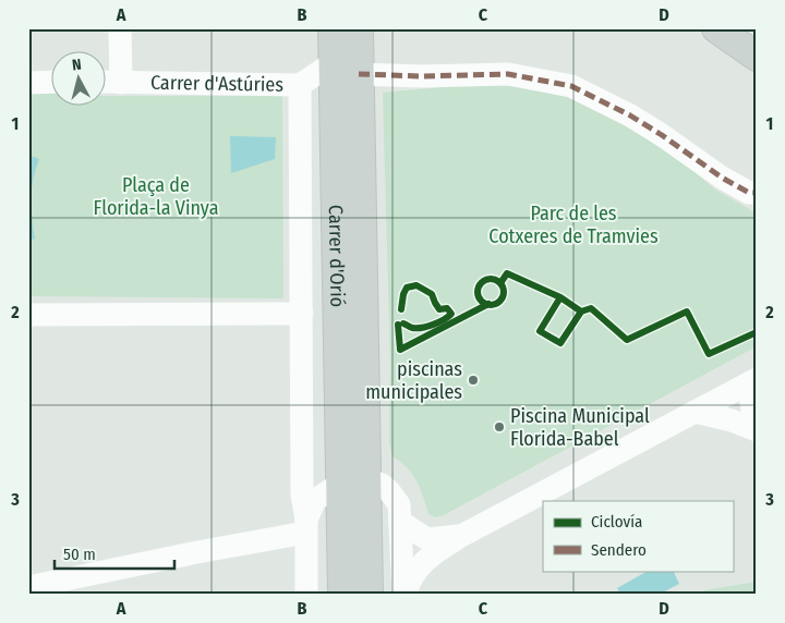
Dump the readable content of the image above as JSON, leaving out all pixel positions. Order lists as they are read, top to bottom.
{
  "streets": {
    "main road": ["Carrer d'Orió"],
    "street": ["Carrer d'Astúries"]
  },
  "crossings": [
    ["Carrer d'Astúries", "Carrer d'Orió"]
  ],
  "parks": ["Plaça de Florida-la Vinya", "Parc de les Cotxeres de Tramvies"],
  "places": ["piscinas municipales", "Piscina Municipal Florida-Babel"],
  "legend": ["Ciclovía", "Sendero"],
  "scale_bar": "50 m",
  "north": "top",
  "grid": {
    "columns": [
      "A",
      "B",
      "C",
      "D"
    ],
    "rows": ["1", "2", "3"]
  }
}
